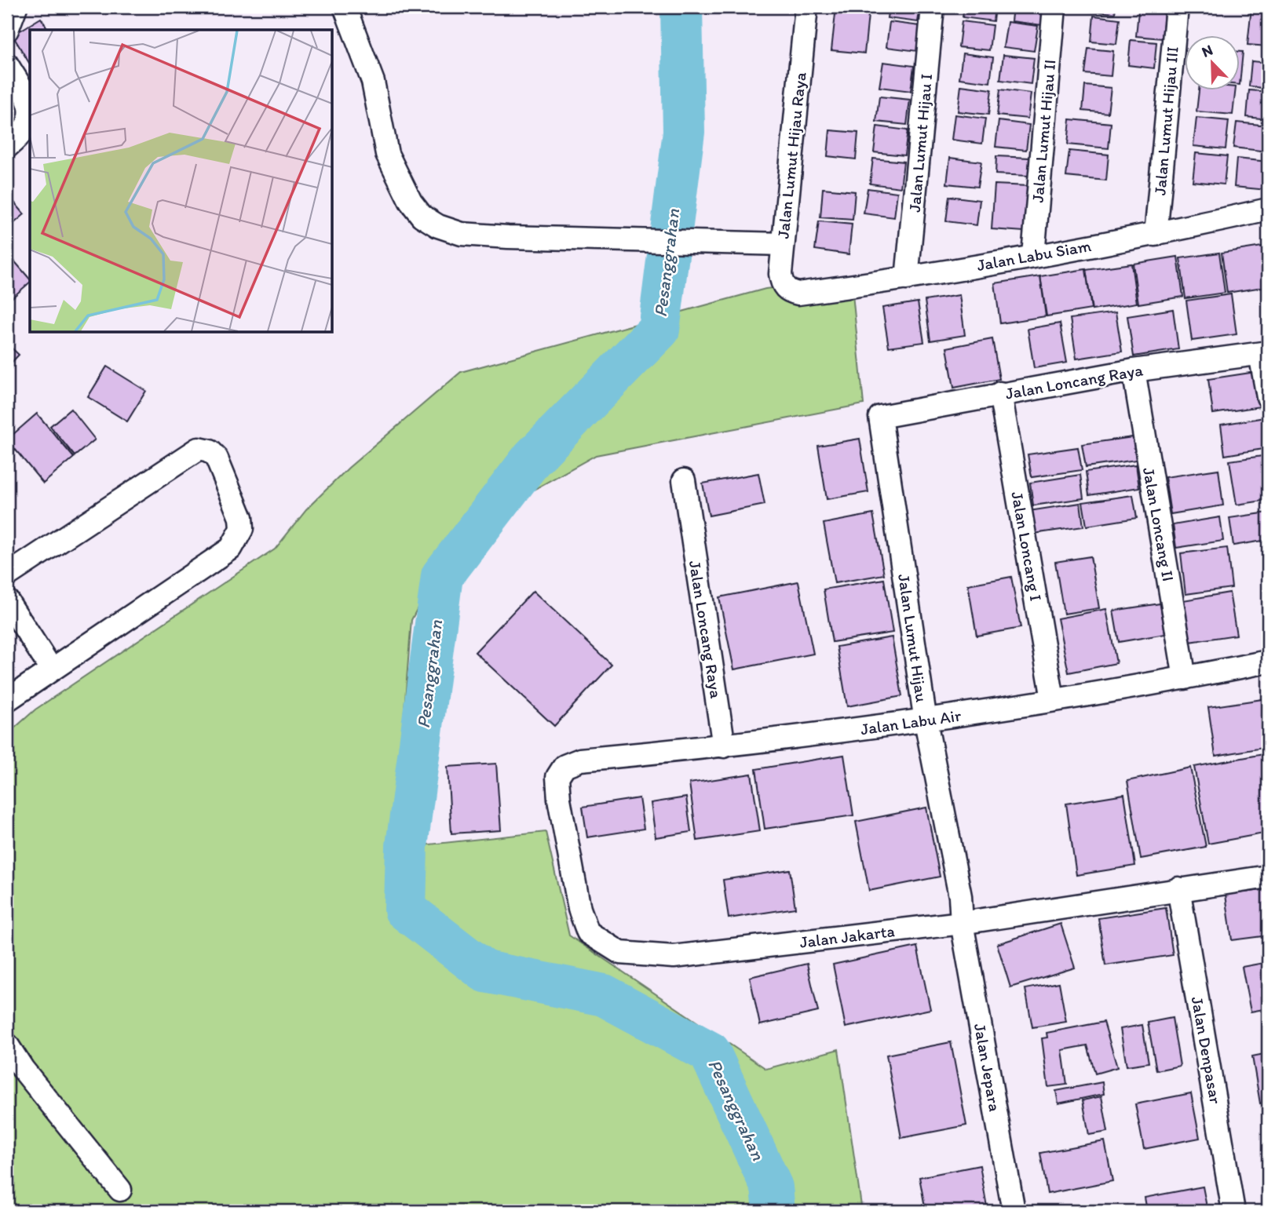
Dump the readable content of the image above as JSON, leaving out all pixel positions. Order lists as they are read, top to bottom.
{
  "streets": {
    "street": [
      "Jalan Lumut Hijau III",
      "Jalan Lumut Hijau II",
      "Jalan Lumut Hijau I",
      "Jalan Lumut Hijau Raya",
      "Jalan Labu Siam",
      "Jalan Loncang Raya",
      "Jalan Loncang II",
      "Jalan Loncang I",
      "Jalan Lumut Hijau",
      "Jalan Labu Air",
      "Jalan Jakarta",
      "Jalan Denpasar",
      "Jalan Jepara"
    ]
  },
  "crossings": [
    ["Jalan Lumut Hijau III", "Jalan Labu Siam"],
    ["Jalan Lumut Hijau II", "Jalan Labu Siam"],
    ["Jalan Lumut Hijau I", "Jalan Labu Siam"],
    ["Jalan Lumut Hijau Raya", "Jalan Labu Siam"],
    ["Jalan Loncang Raya", "Jalan Loncang II"],
    ["Jalan Loncang Raya", "Jalan Loncang I"],
    ["Jalan Loncang Raya", "Jalan Lumut Hijau"],
    ["Jalan Loncang Raya", "Jalan Labu Air"],
    ["Jalan Loncang II", "Jalan Labu Air"],
    ["Jalan Loncang I", "Jalan Labu Air"],
    ["Jalan Lumut Hijau", "Jalan Labu Air"],
    ["Jalan Lumut Hijau", "Jalan Jakarta"],
    ["Jalan Lumut Hijau", "Jalan Jepara"],
    ["Jalan Labu Air", "Jalan Jakarta"],
    ["Jalan Jakarta", "Jalan Denpasar"],
    ["Jalan Jakarta", "Jalan Jepara"]
  ],
  "water": ["Pesanggrahan"],
  "north": "top left"
}
